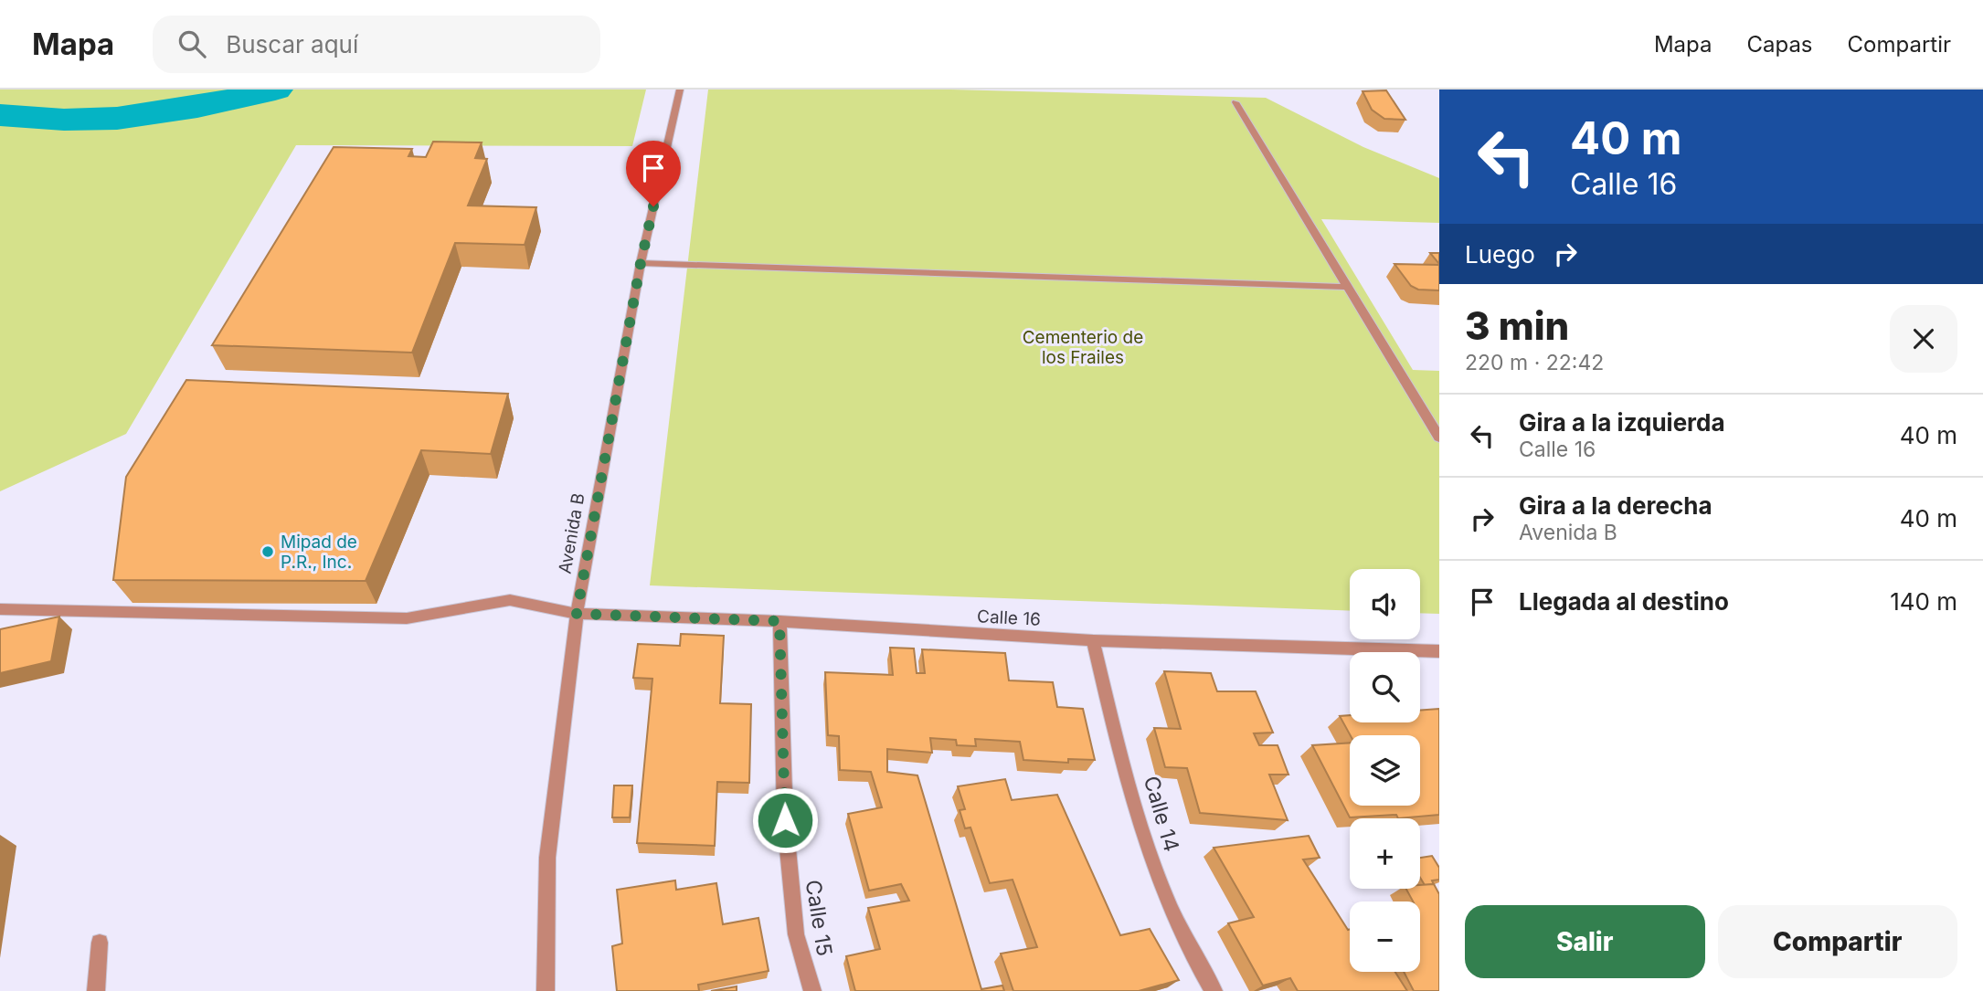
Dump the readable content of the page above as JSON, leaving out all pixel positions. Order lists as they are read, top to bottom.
{
  "streets": {
    "street": [
      "Avenida B",
      "Calle 16",
      "Calle 14",
      "Calle 15"
    ]
  },
  "crossings": [
    ["Avenida B", "Calle 16"],
    ["Calle 16", "Calle 14"],
    ["Calle 16", "Calle 15"]
  ],
  "parks": ["Cementerio de los Frailes"],
  "places": ["Mipad de P.R., Inc."],
  "page": {
    "header": "Mapa",
    "search": "Buscar aquí",
    "nav": ["Mapa", "Capas", "Compartir"],
    "turn": ["40 m", "Calle 16"],
    "then": "Luego",
    "heading": ["3 min", "220 m · 22:42"],
    "list": [
      {
        "name": "Gira a la izquierda",
        "note": "Calle 16",
        "value": "40 m"
      },
      {
        "name": "Gira a la derecha",
        "note": "Avenida B",
        "value": "40 m"
      },
      {
        "name": "Llegada al destino",
        "value": "140 m"
      }
    ],
    "map_buttons": ["+", "−"],
    "buttons": ["Salir", "Compartir"]
  }
}
